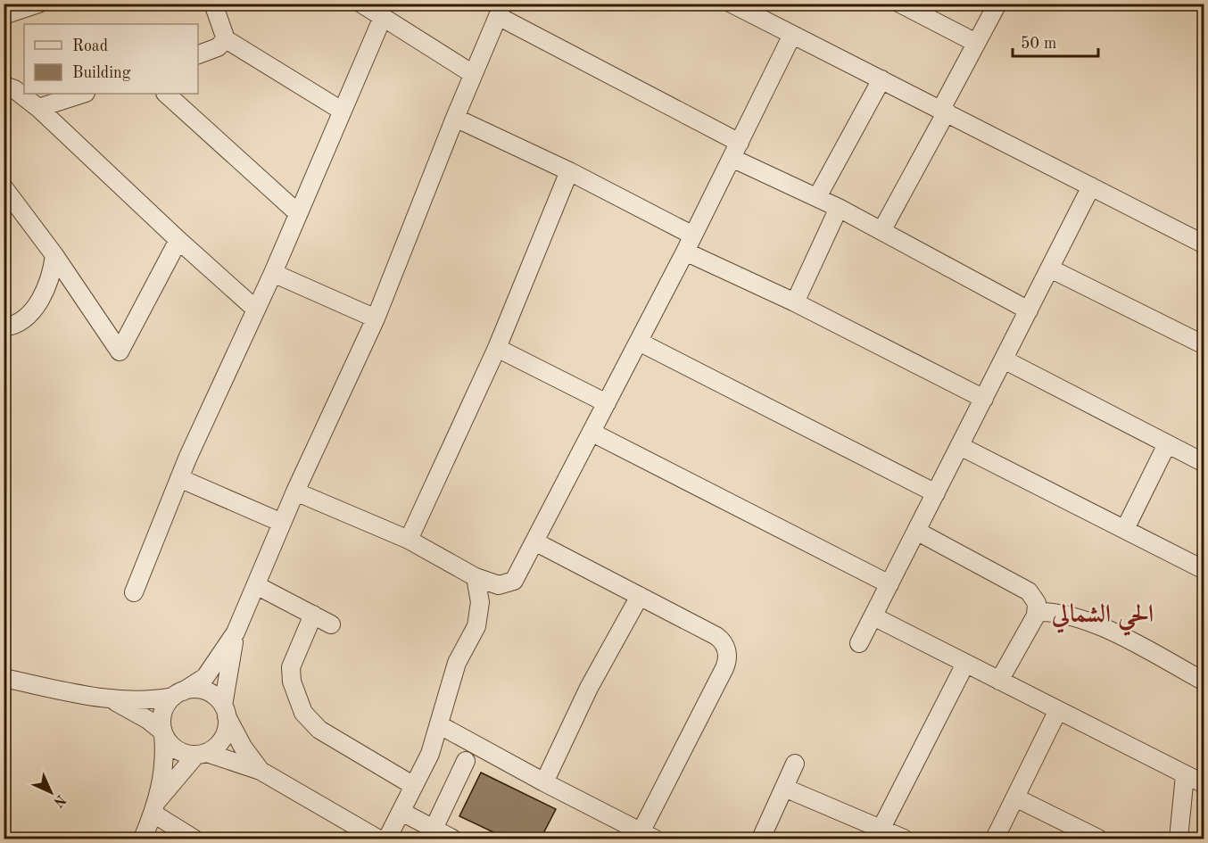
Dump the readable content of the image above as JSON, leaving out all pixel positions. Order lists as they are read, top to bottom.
{
  "districts": ["الحي الشمالي"],
  "legend": ["Road", "Building"],
  "scale_bar": "50 m",
  "north": "bottom right"
}
